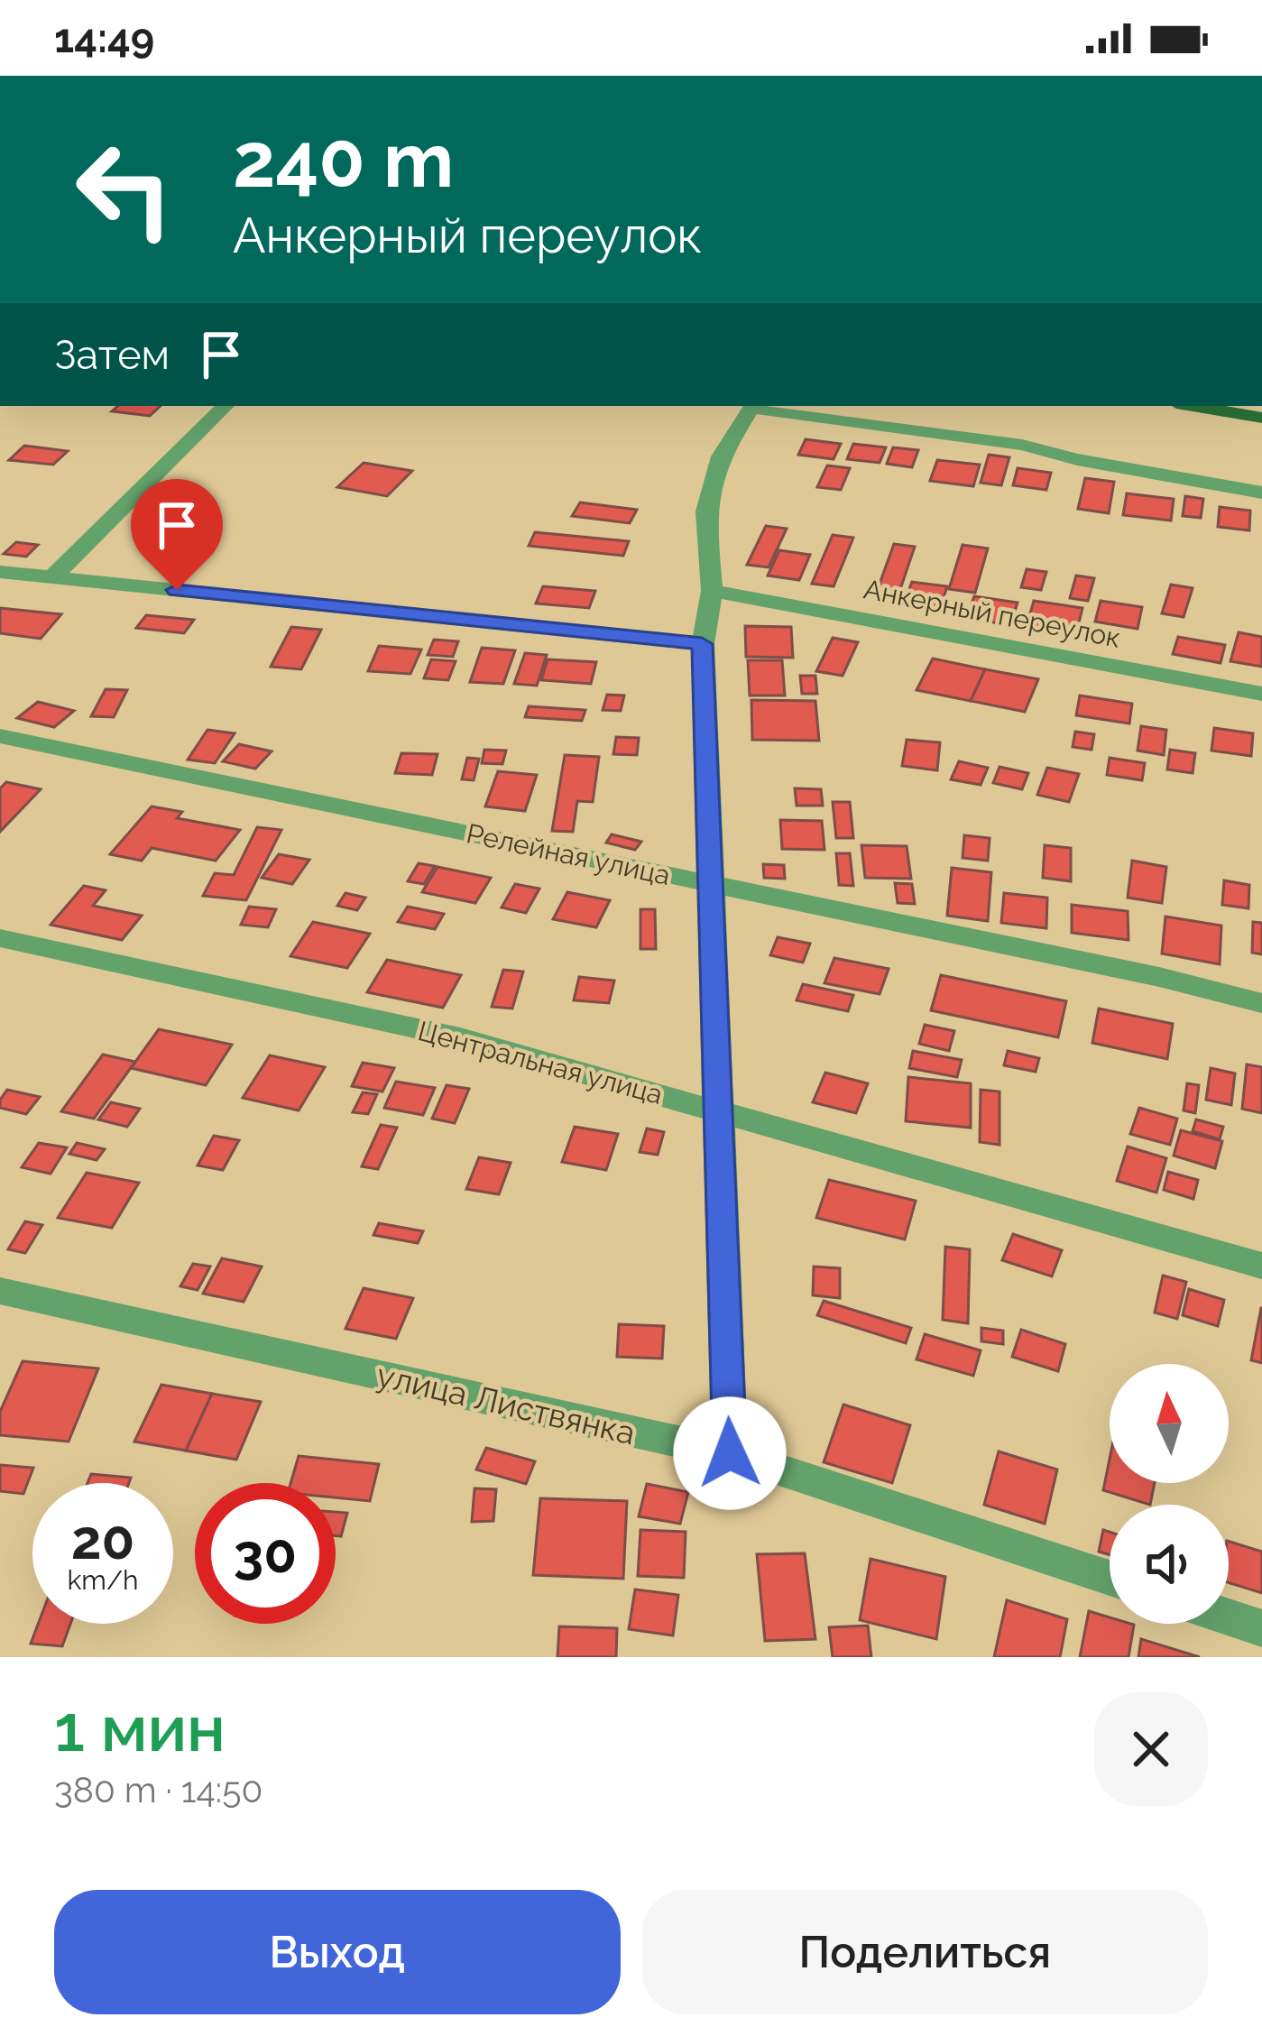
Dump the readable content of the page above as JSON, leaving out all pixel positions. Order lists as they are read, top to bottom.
{
  "streets": {
    "street": [
      "Анкерный переулок",
      "Релейная улица",
      "Центральная улица",
      "улица Листвянка"
    ]
  },
  "north": "top",
  "page": {
    "status": "14:49",
    "turn": ["240 m", "Анкерный переулок"],
    "then": "Затем",
    "speed": "20 km/h",
    "limit": "30",
    "heading": ["1 мин", "380 m · 14:50"],
    "buttons": ["Выход", "Поделиться"]
  }
}
